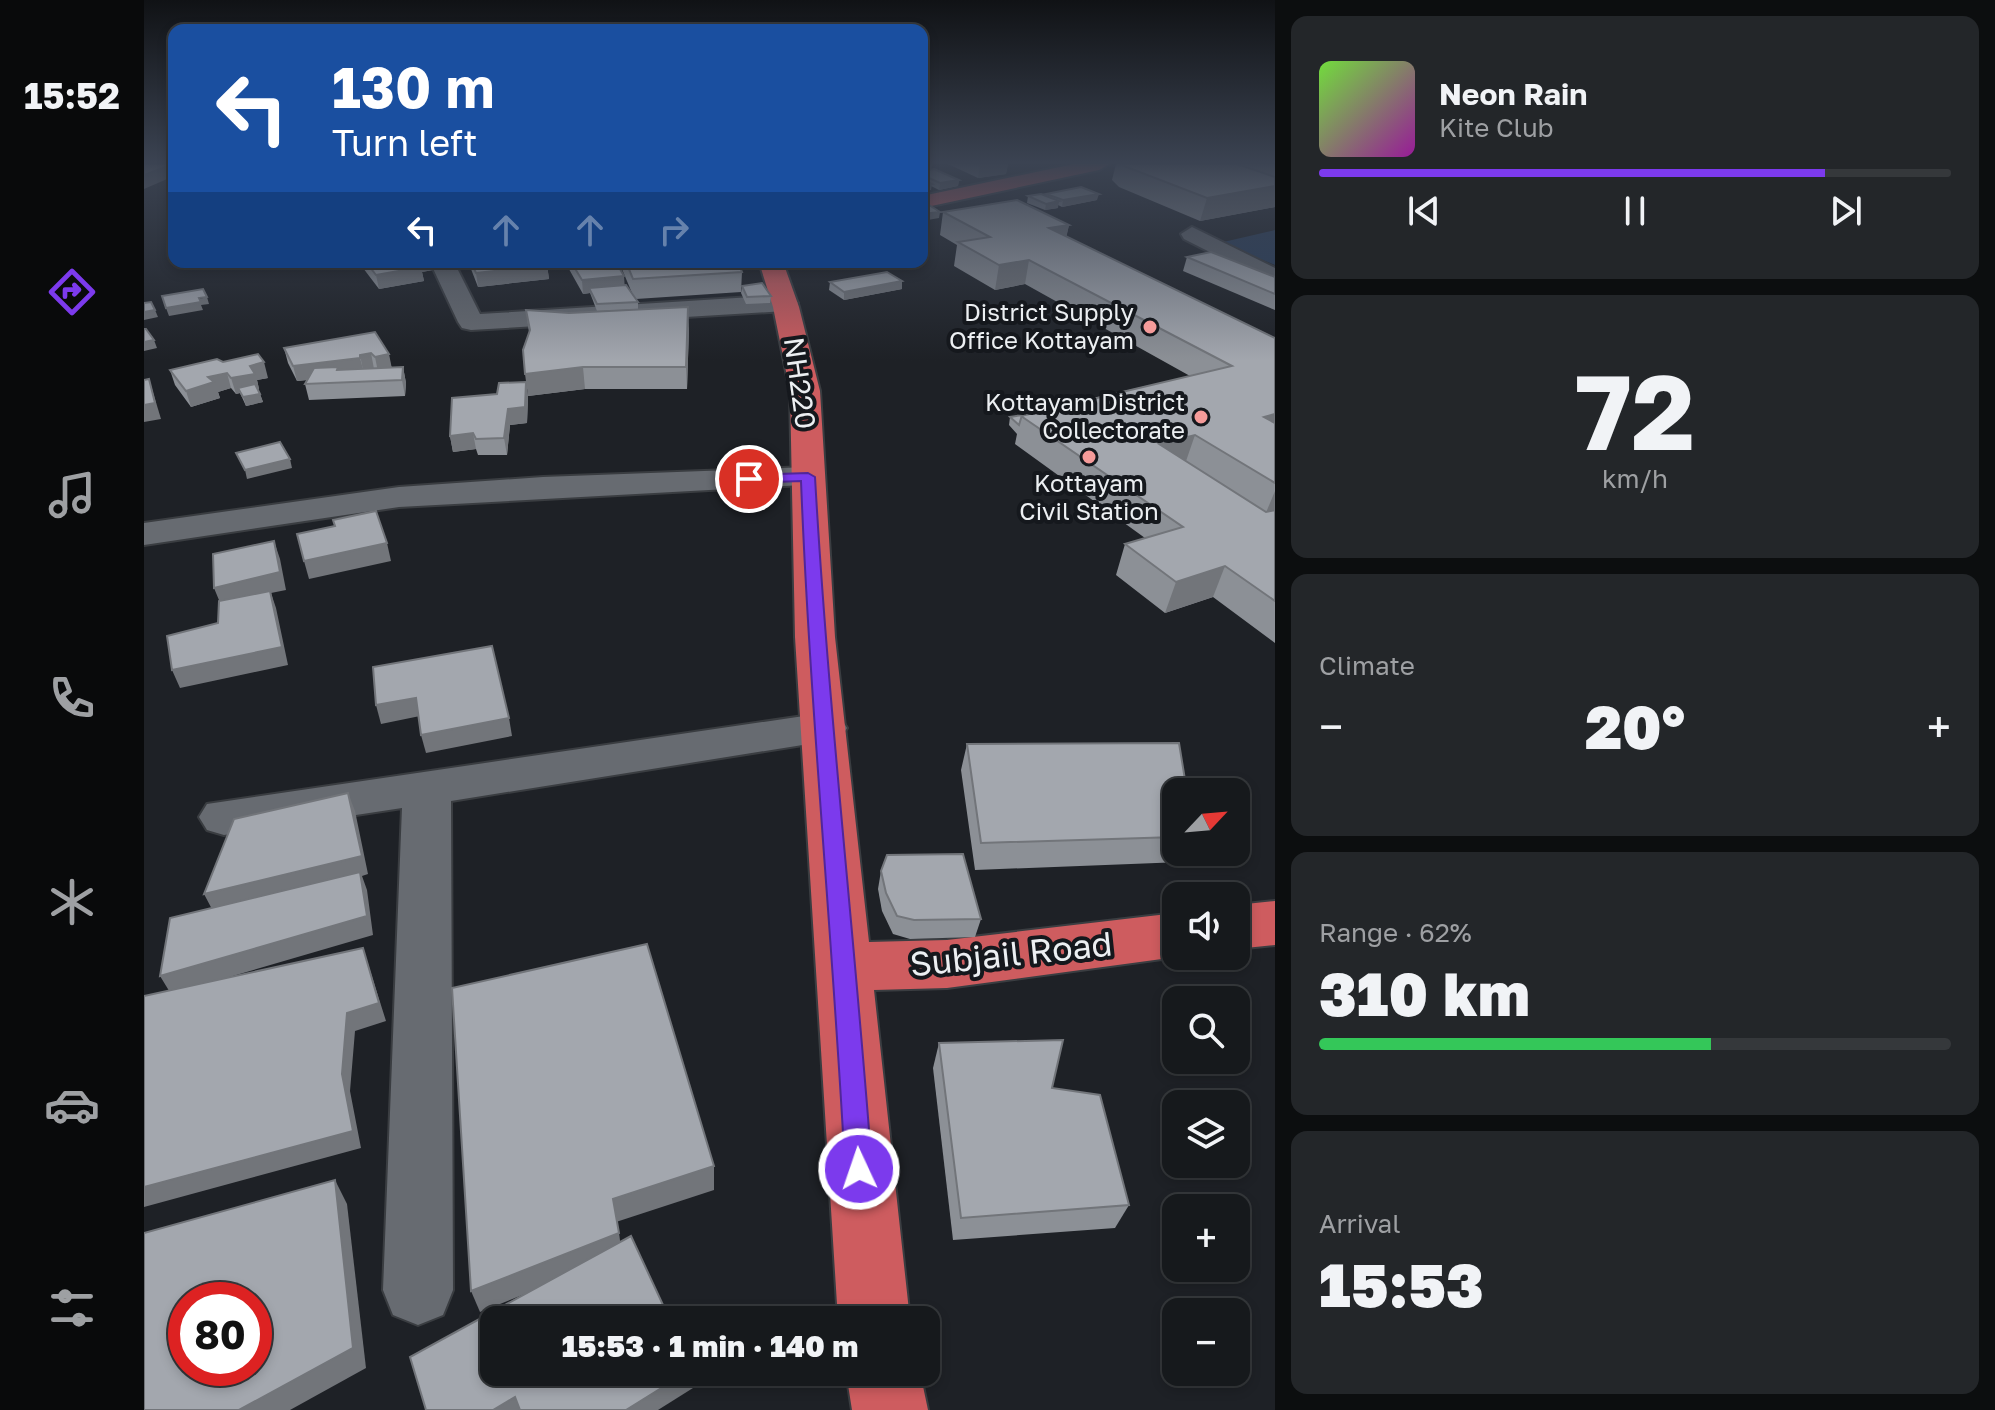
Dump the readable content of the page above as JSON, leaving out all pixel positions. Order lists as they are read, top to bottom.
{
  "streets": {
    "highway": ["NH220", "Subjail Road"]
  },
  "crossings": [
    ["NH220", "Subjail Road"]
  ],
  "places": ["District Supply Office Kottayam", "Kottayam District Collectorate", "Kottayam Civil Station"],
  "north": "top right",
  "page": {
    "tabs": "15:52",
    "turn": ["130 m", "Turn left"],
    "song": ["Neon Rain", "Kite Club"],
    "tile": [
      ["72", "km/h"],
      "Climate",
      ["Range · 62%", "310 km"],
      ["Arrival", "15:53"]
    ],
    "heat": ["−", "20°", "+"],
    "map_buttons": ["+", "−"],
    "limit": "80",
    "trip": "15:53 · 1 min · 140 m"
  }
}
